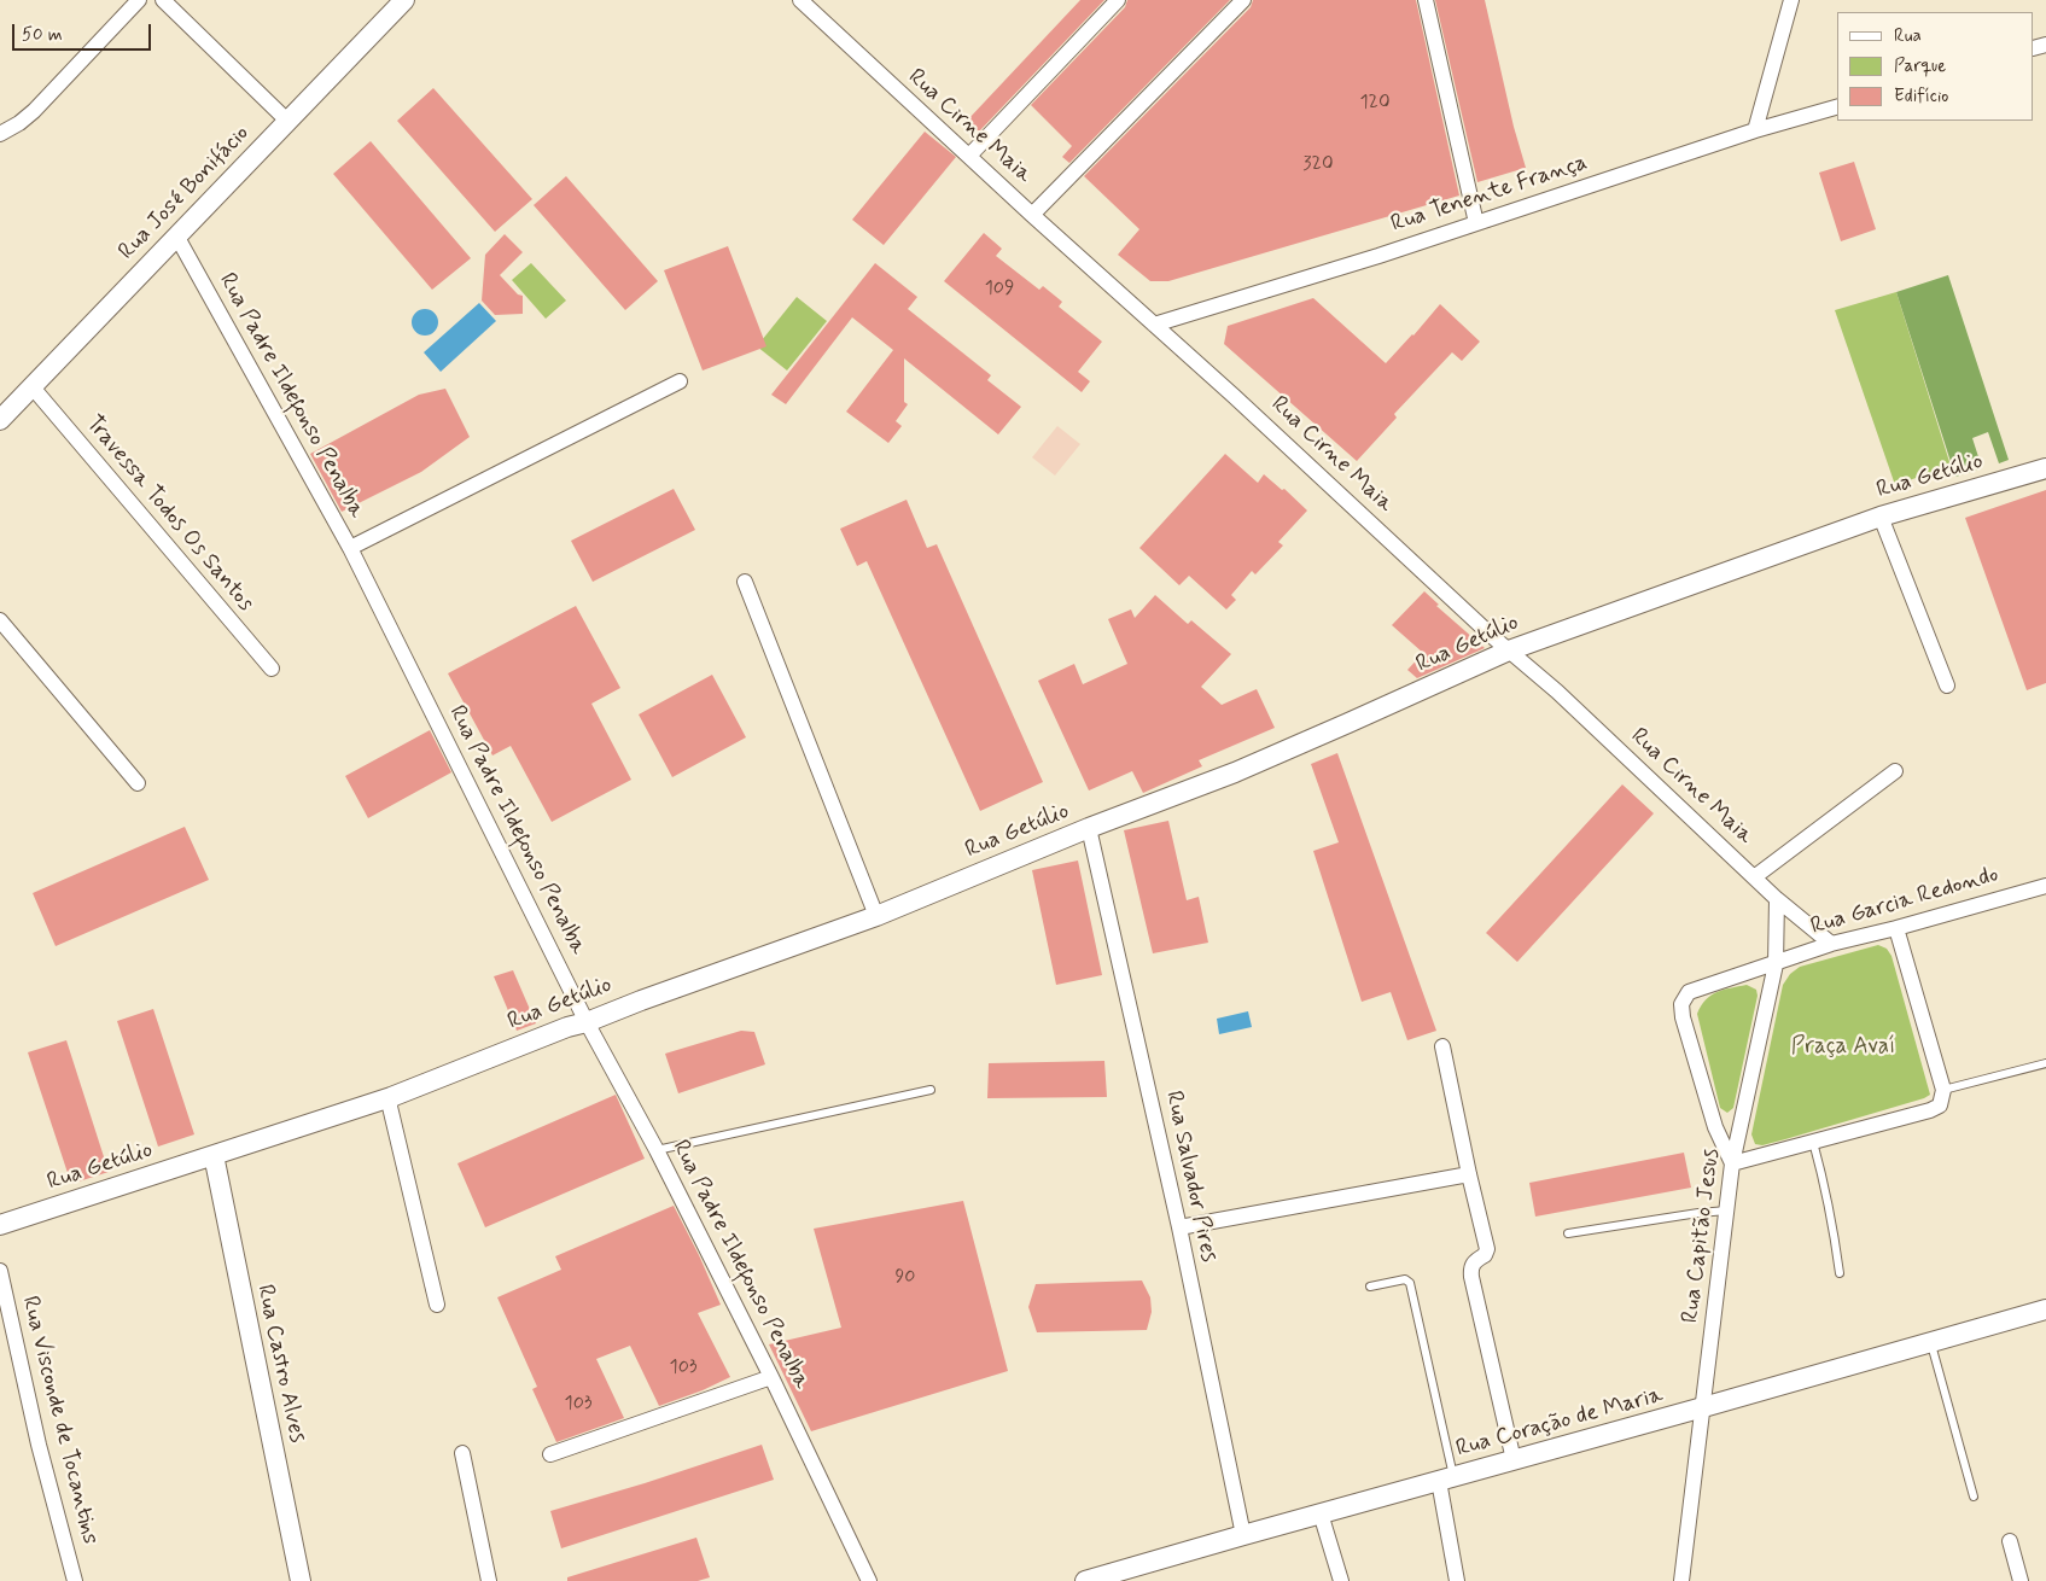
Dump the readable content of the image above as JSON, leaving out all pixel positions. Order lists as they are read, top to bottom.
{
  "streets": {
    "street": [
      "Rua Cirne Maia",
      "Rua José Bonifácio",
      "Rua Tenente França",
      "Rua Padre Ildefonso Penalba",
      "Rua Getúlio",
      "Travessa Todos Os Santos",
      "Rua Garcia Redondo",
      "Rua Salvador Pires",
      "Rua Capitão Jesus",
      "Rua Castro Alves",
      "Rua Visconde de Tocantins",
      "Rua Coração de Maria"
    ]
  },
  "crossings": [
    ["Rua Cirne Maia", "Rua Tenente França"],
    ["Rua Cirne Maia", "Rua Getúlio"],
    ["Rua Cirne Maia", "Rua Garcia Redondo"],
    ["Rua Cirne Maia", "Rua Capitão Jesus"],
    ["Rua José Bonifácio", "Rua Padre Ildefonso Penalba"],
    ["Rua José Bonifácio", "Travessa Todos Os Santos"],
    ["Rua Padre Ildefonso Penalba", "Rua Getúlio"],
    ["Rua Getúlio", "Rua Salvador Pires"],
    ["Rua Getúlio", "Rua Castro Alves"],
    ["Rua Garcia Redondo", "Rua Capitão Jesus"],
    ["Rua Salvador Pires", "Rua Coração de Maria"],
    ["Rua Capitão Jesus", "Rua Coração de Maria"]
  ],
  "parks": ["Praça Avaí"],
  "house_numbers": [
    "120",
    "320",
    "109",
    "90",
    "103",
    "103"
  ],
  "legend": ["Rua", "Parque", "Edifício"],
  "scale_bar": "50 m"
}
